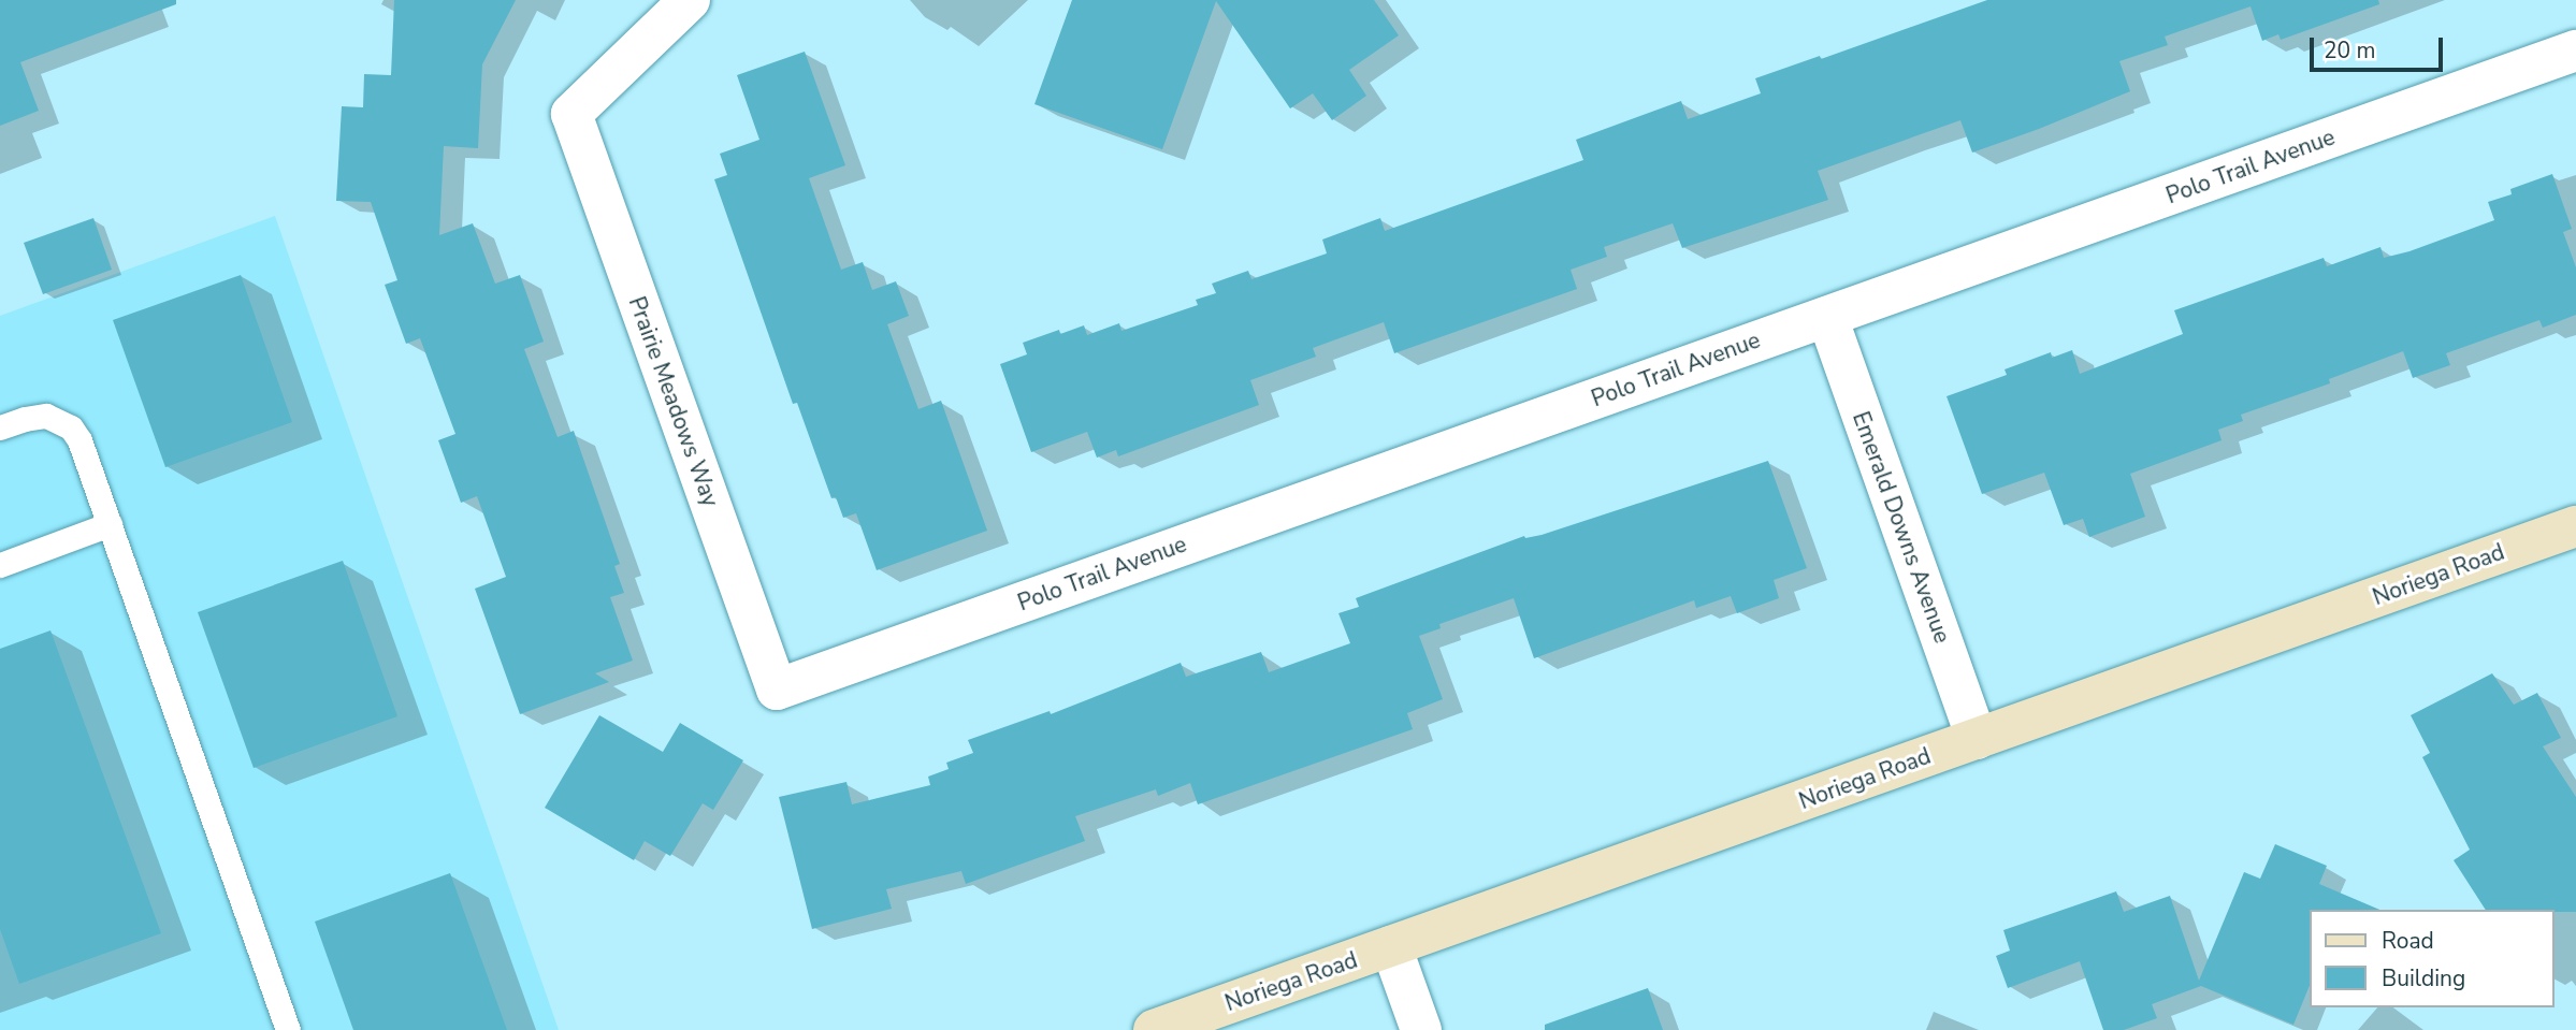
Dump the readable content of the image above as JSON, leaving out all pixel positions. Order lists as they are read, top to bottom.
{
  "streets": {
    "street": [
      "Polo Trail Avenue",
      "Prairie Meadows Way",
      "Emerald Downs Avenue",
      "Noriega Road"
    ]
  },
  "crossings": [
    ["Polo Trail Avenue", "Prairie Meadows Way"],
    ["Polo Trail Avenue", "Emerald Downs Avenue"],
    ["Emerald Downs Avenue", "Noriega Road"]
  ],
  "legend": ["Road", "Building"],
  "scale_bar": "20 m"
}
